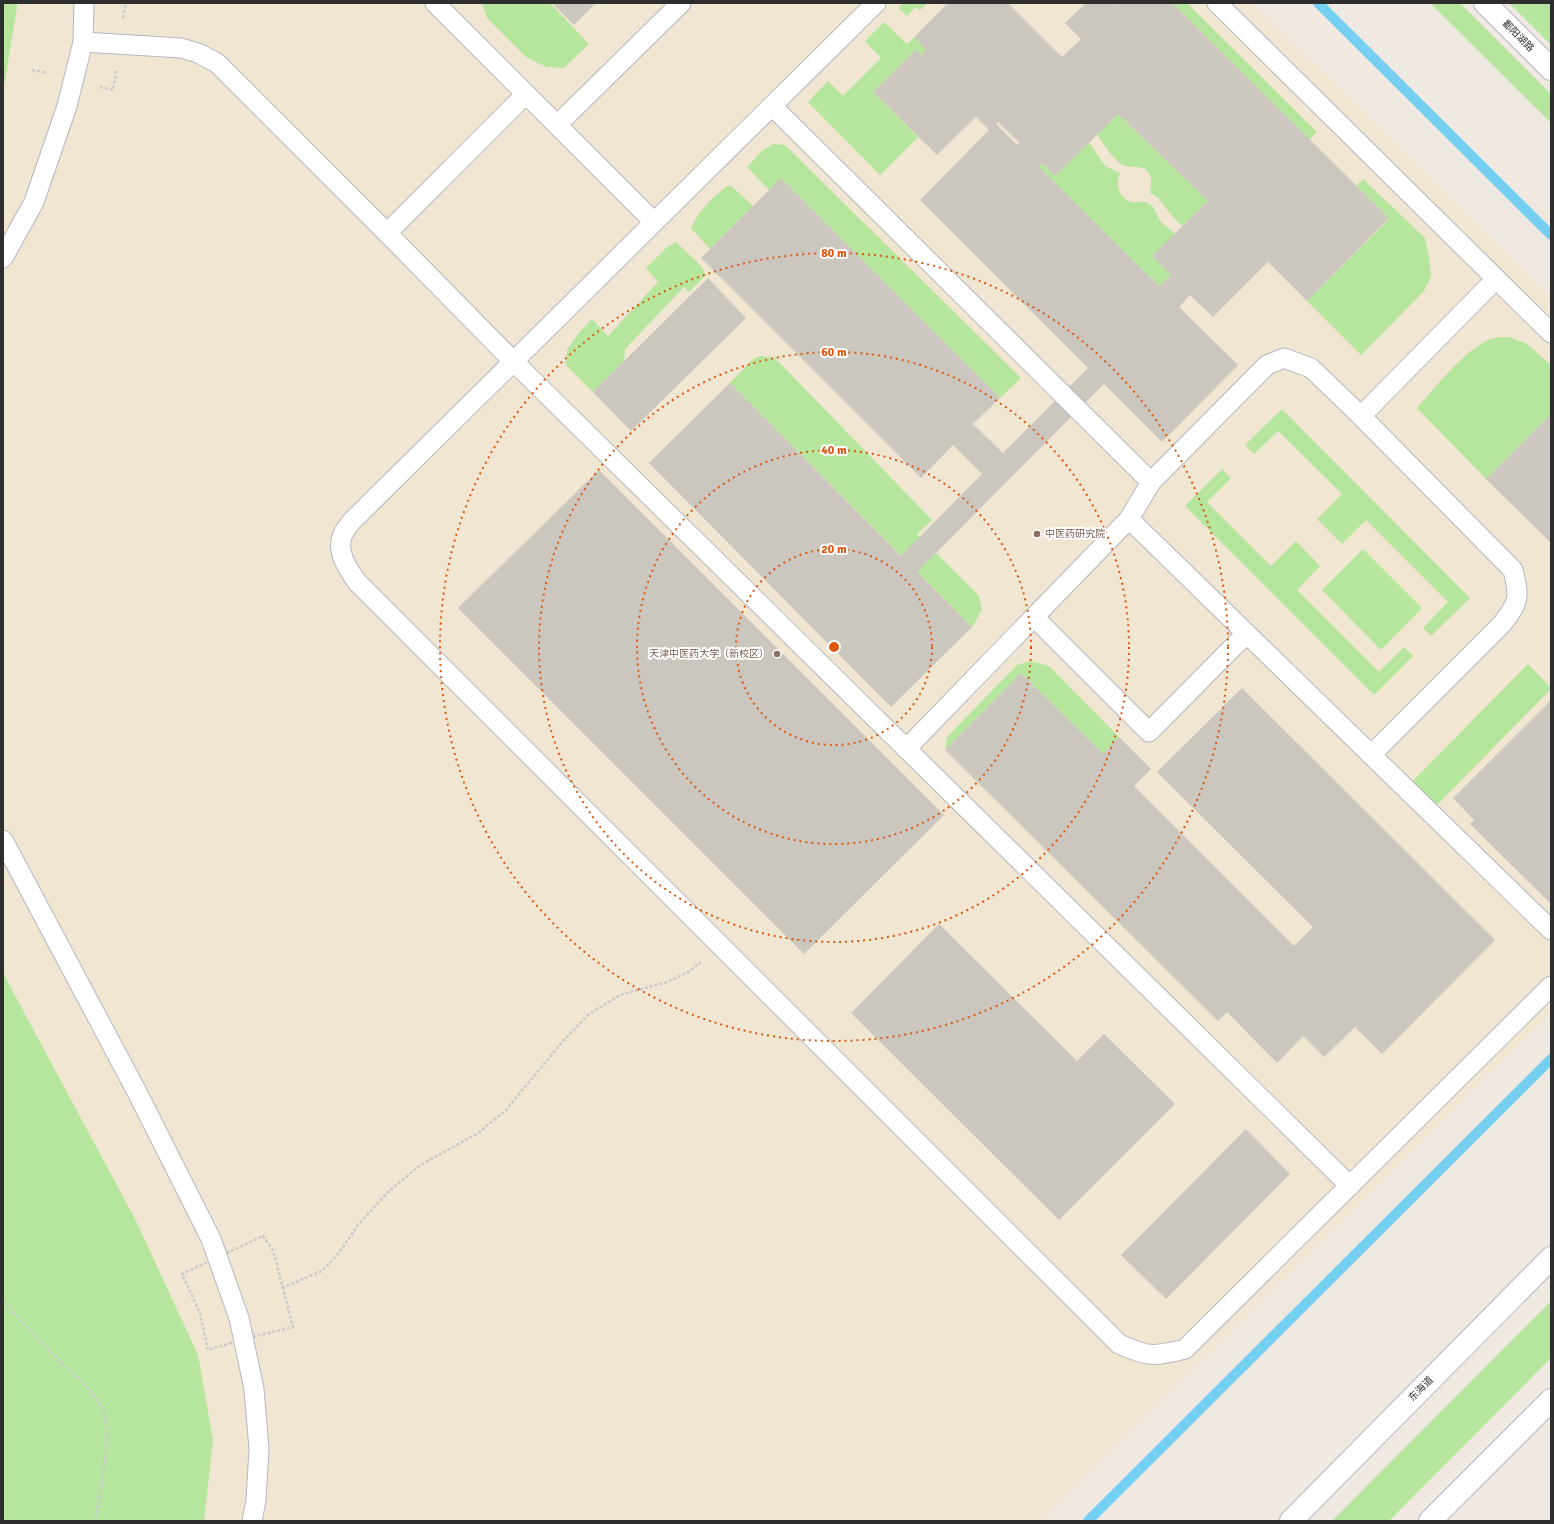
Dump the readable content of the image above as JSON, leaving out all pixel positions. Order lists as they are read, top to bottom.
{
  "streets": {
    "main road": ["鄱阳湖路", "东海道"]
  },
  "places": ["中医药研究院", "天津中医药大学（新校区）"],
  "rings": [
    "80 m",
    "60 m",
    "40 m",
    "20 m"
  ]
}
